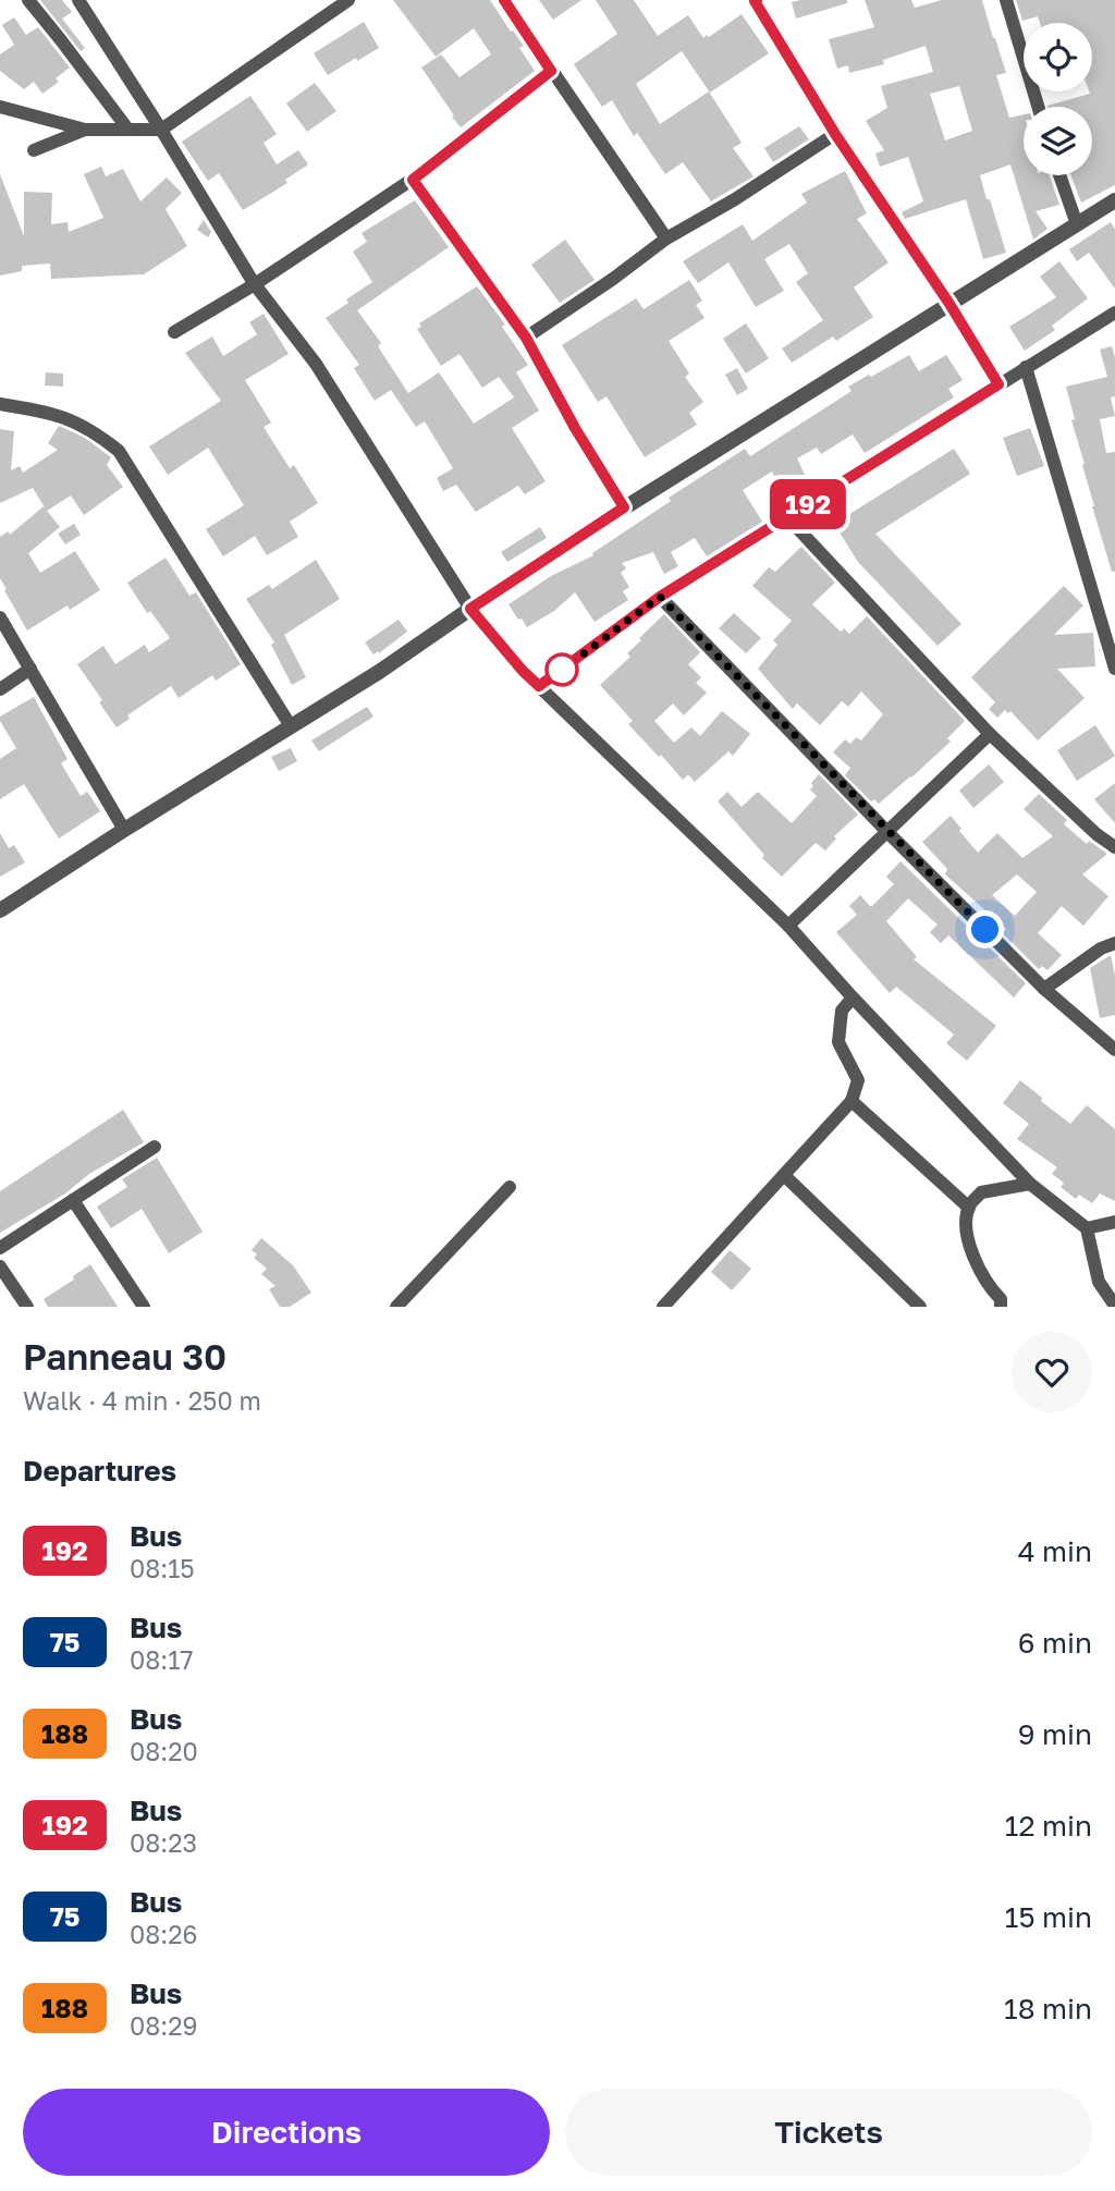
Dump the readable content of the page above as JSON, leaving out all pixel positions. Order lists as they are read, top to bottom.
{
  "lines": ["bus line 192"],
  "page": {
    "on_map": "192",
    "heading": [
      ["Panneau 30", "Walk · 4 min · 250 m"],
      "Departures"
    ],
    "list": [
      {
        "mark": "192",
        "name": "Bus",
        "note": "08:15",
        "value": "4 min"
      },
      {
        "mark": "75",
        "name": "Bus",
        "note": "08:17",
        "value": "6 min"
      },
      {
        "mark": "188",
        "name": "Bus",
        "note": "08:20",
        "value": "9 min"
      },
      {
        "mark": "192",
        "name": "Bus",
        "note": "08:23",
        "value": "12 min"
      },
      {
        "mark": "75",
        "name": "Bus",
        "note": "08:26",
        "value": "15 min"
      },
      {
        "mark": "188",
        "name": "Bus",
        "note": "08:29",
        "value": "18 min"
      }
    ],
    "buttons": ["Directions", "Tickets"]
  }
}
